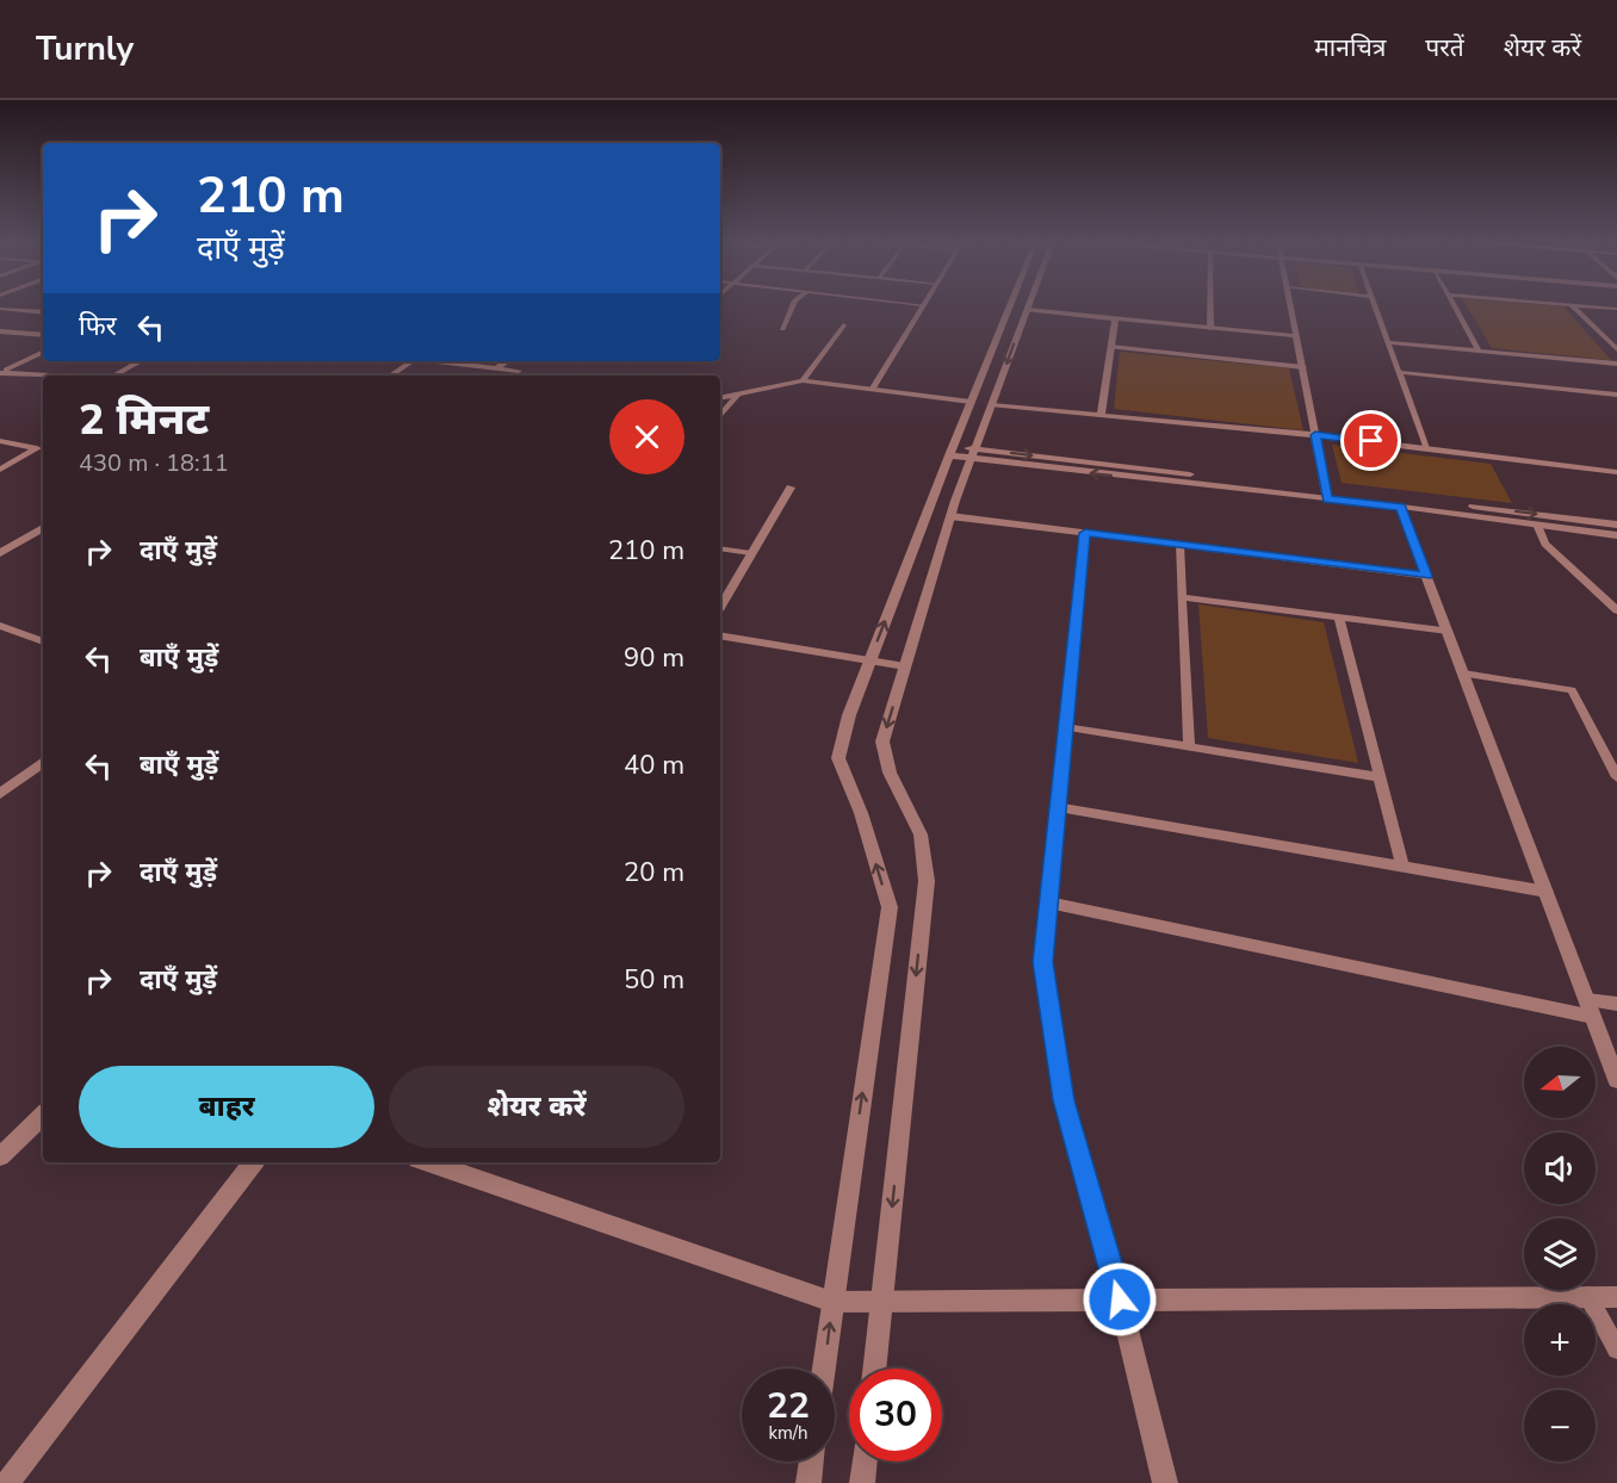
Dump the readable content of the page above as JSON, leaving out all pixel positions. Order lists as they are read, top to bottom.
{
  "north": "left",
  "page": {
    "header": "Turnly",
    "nav": ["मानचित्र", "परतें", "शेयर करें"],
    "turn": ["210 m", "दाएँ मुड़ें"],
    "then": "फिर",
    "heading": ["2 मिनट", "430 m · 18:11"],
    "list": [
      {
        "name": "दाएँ मुड़ें",
        "value": "210 m"
      },
      {
        "name": "बाएँ मुड़ें",
        "value": "90 m"
      },
      {
        "name": "बाएँ मुड़ें",
        "value": "40 m"
      },
      {
        "name": "दाएँ मुड़ें",
        "value": "20 m"
      },
      {
        "name": "दाएँ मुड़ें",
        "value": "50 m"
      }
    ],
    "map_buttons": ["+", "−"],
    "buttons": ["बाहर", "शेयर करें"],
    "speed": "22 km/h",
    "limit": "30"
  }
}
